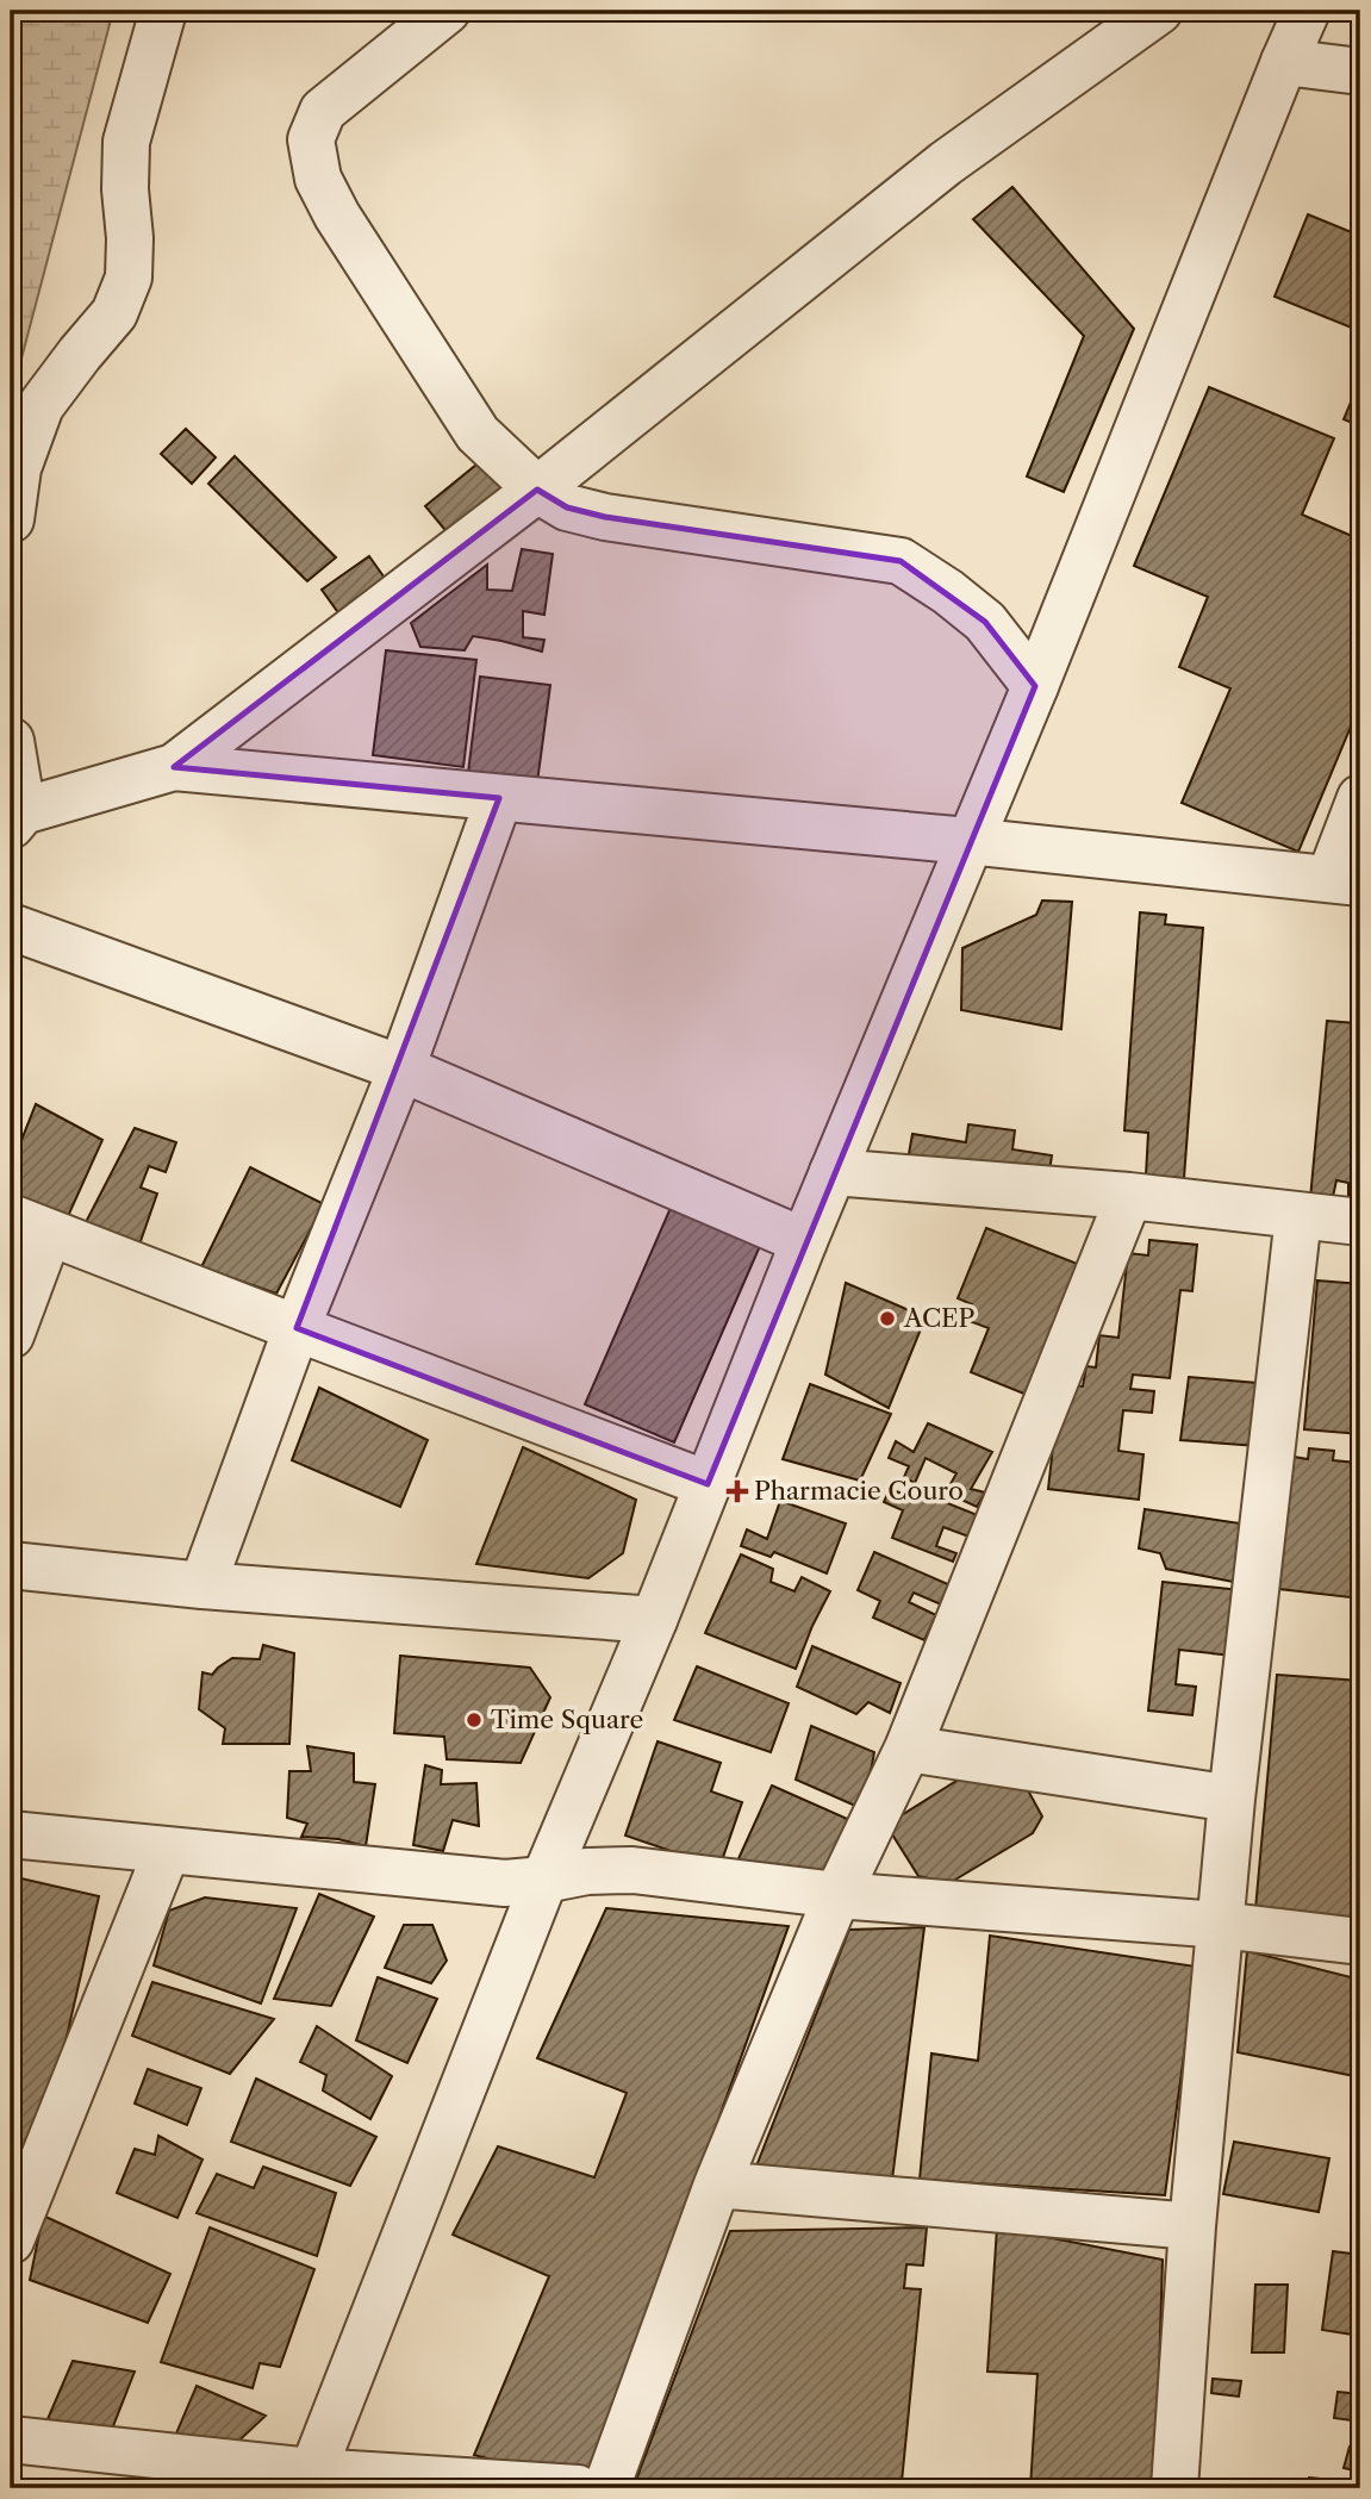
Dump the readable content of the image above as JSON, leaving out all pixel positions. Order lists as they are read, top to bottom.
{
  "places": {
    "other": ["ACEP", "Time Square"],
    "health": ["Pharmacie Couro"]
  }
}
